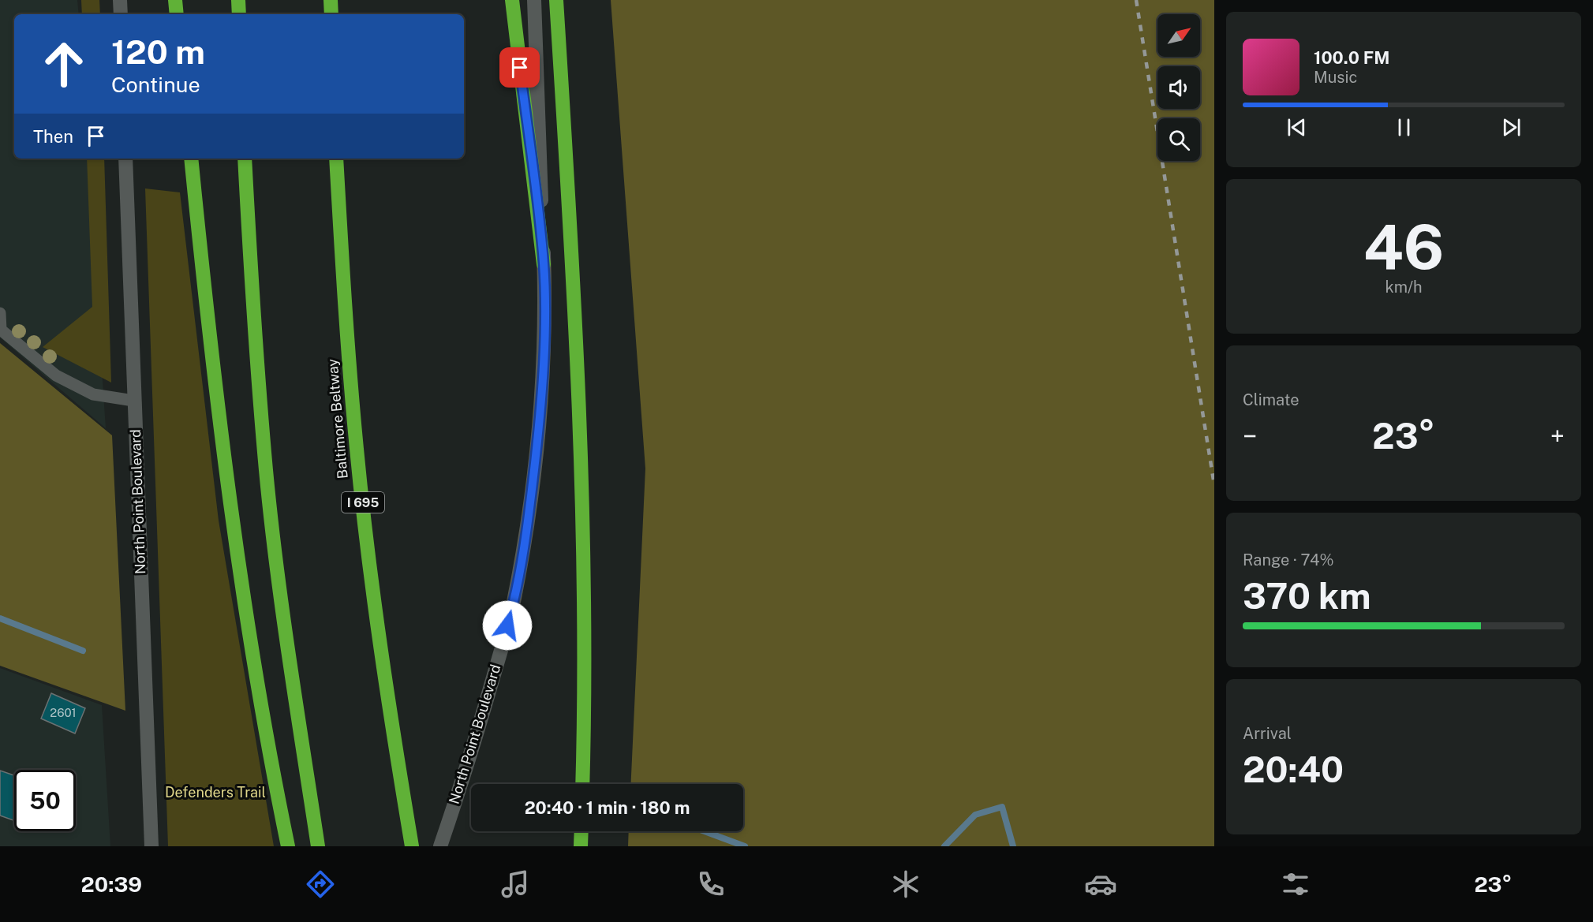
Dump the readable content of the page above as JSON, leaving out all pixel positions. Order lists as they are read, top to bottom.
{
  "streets": {
    "highway": ["Baltimore Beltway", "I 695"],
    "main road": ["North Point Boulevard"]
  },
  "parks": ["Defenders Trail"],
  "house_numbers": ["2601"],
  "north": "top right",
  "page": {
    "turn": ["120 m", "Continue"],
    "song": ["100.0 FM", "Music"],
    "then": "Then",
    "tile": [
      ["46", "km/h"],
      "Climate",
      ["Range · 74%", "370 km"],
      ["Arrival", "20:40"]
    ],
    "heat": ["−", "23°", "+"],
    "limit": "50",
    "trip": "20:40 · 1 min · 180 m",
    "tabs": ["20:39", "23°"]
  }
}
